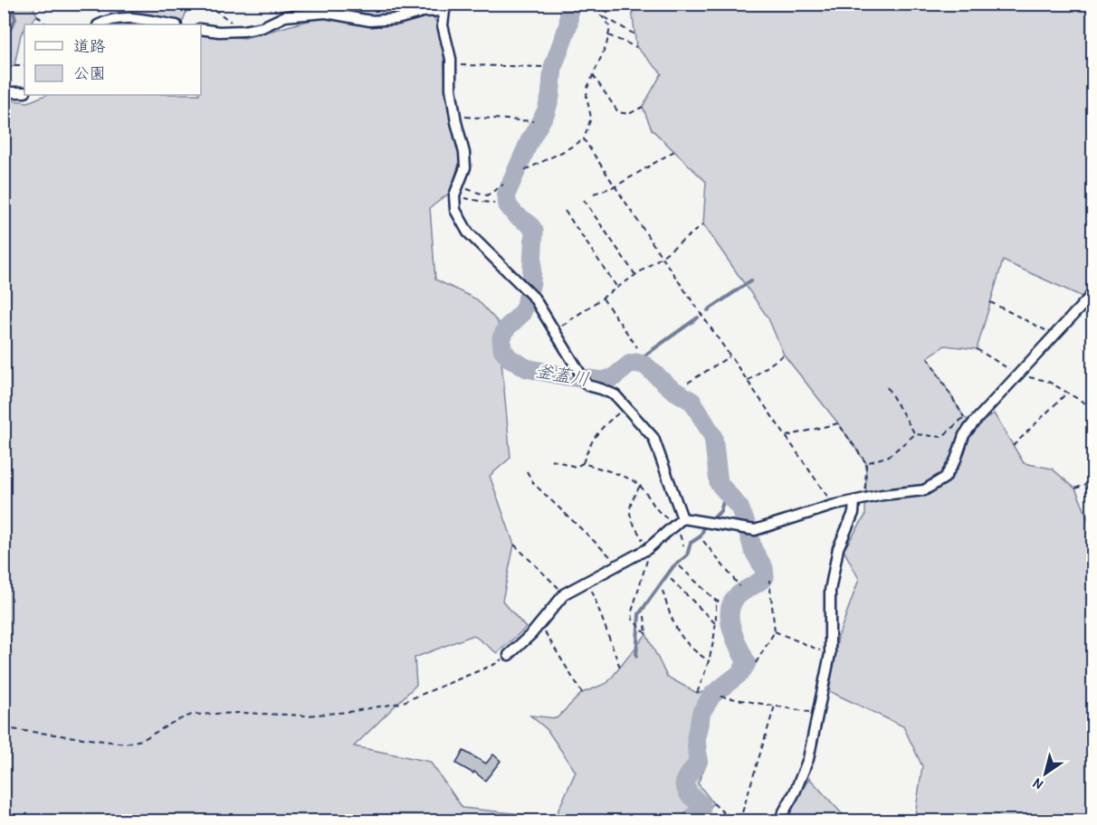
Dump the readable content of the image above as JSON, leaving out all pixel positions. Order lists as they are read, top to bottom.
{
  "water": ["釜蓋川"],
  "legend": ["道路", "公園"],
  "north": "bottom left"
}
